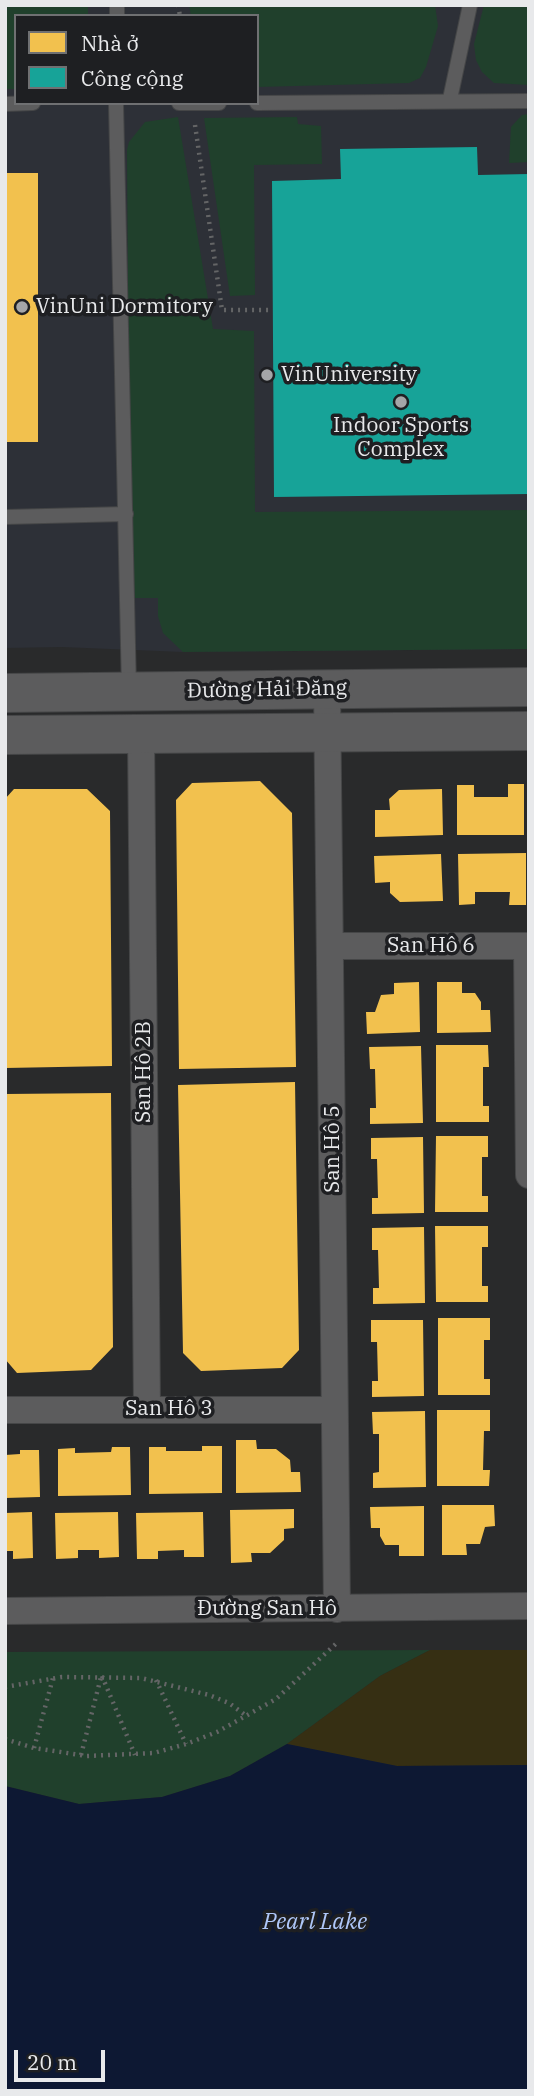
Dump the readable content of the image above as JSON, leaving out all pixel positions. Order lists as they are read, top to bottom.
{
  "streets": {
    "street": [
      "Đường Hải Đăng",
      "San Hô 6",
      "San Hô 2B",
      "San Hô 5",
      "San Hô 3",
      "Đường San Hô"
    ]
  },
  "crossings": [
    ["Đường Hải Đăng", "San Hô 2B"],
    ["Đường Hải Đăng", "San Hô 5"],
    ["San Hô 6", "San Hô 5"],
    ["San Hô 2B", "San Hô 3"],
    ["San Hô 5", "San Hô 3"],
    ["San Hô 5", "Đường San Hô"]
  ],
  "water": ["Pearl Lake"],
  "places": ["VinUni Dormitory", "VinUniversity", "Indoor Sports Complex"],
  "legend": ["Nhà ở", "Công cộng"],
  "scale_bar": "20 m"
}
